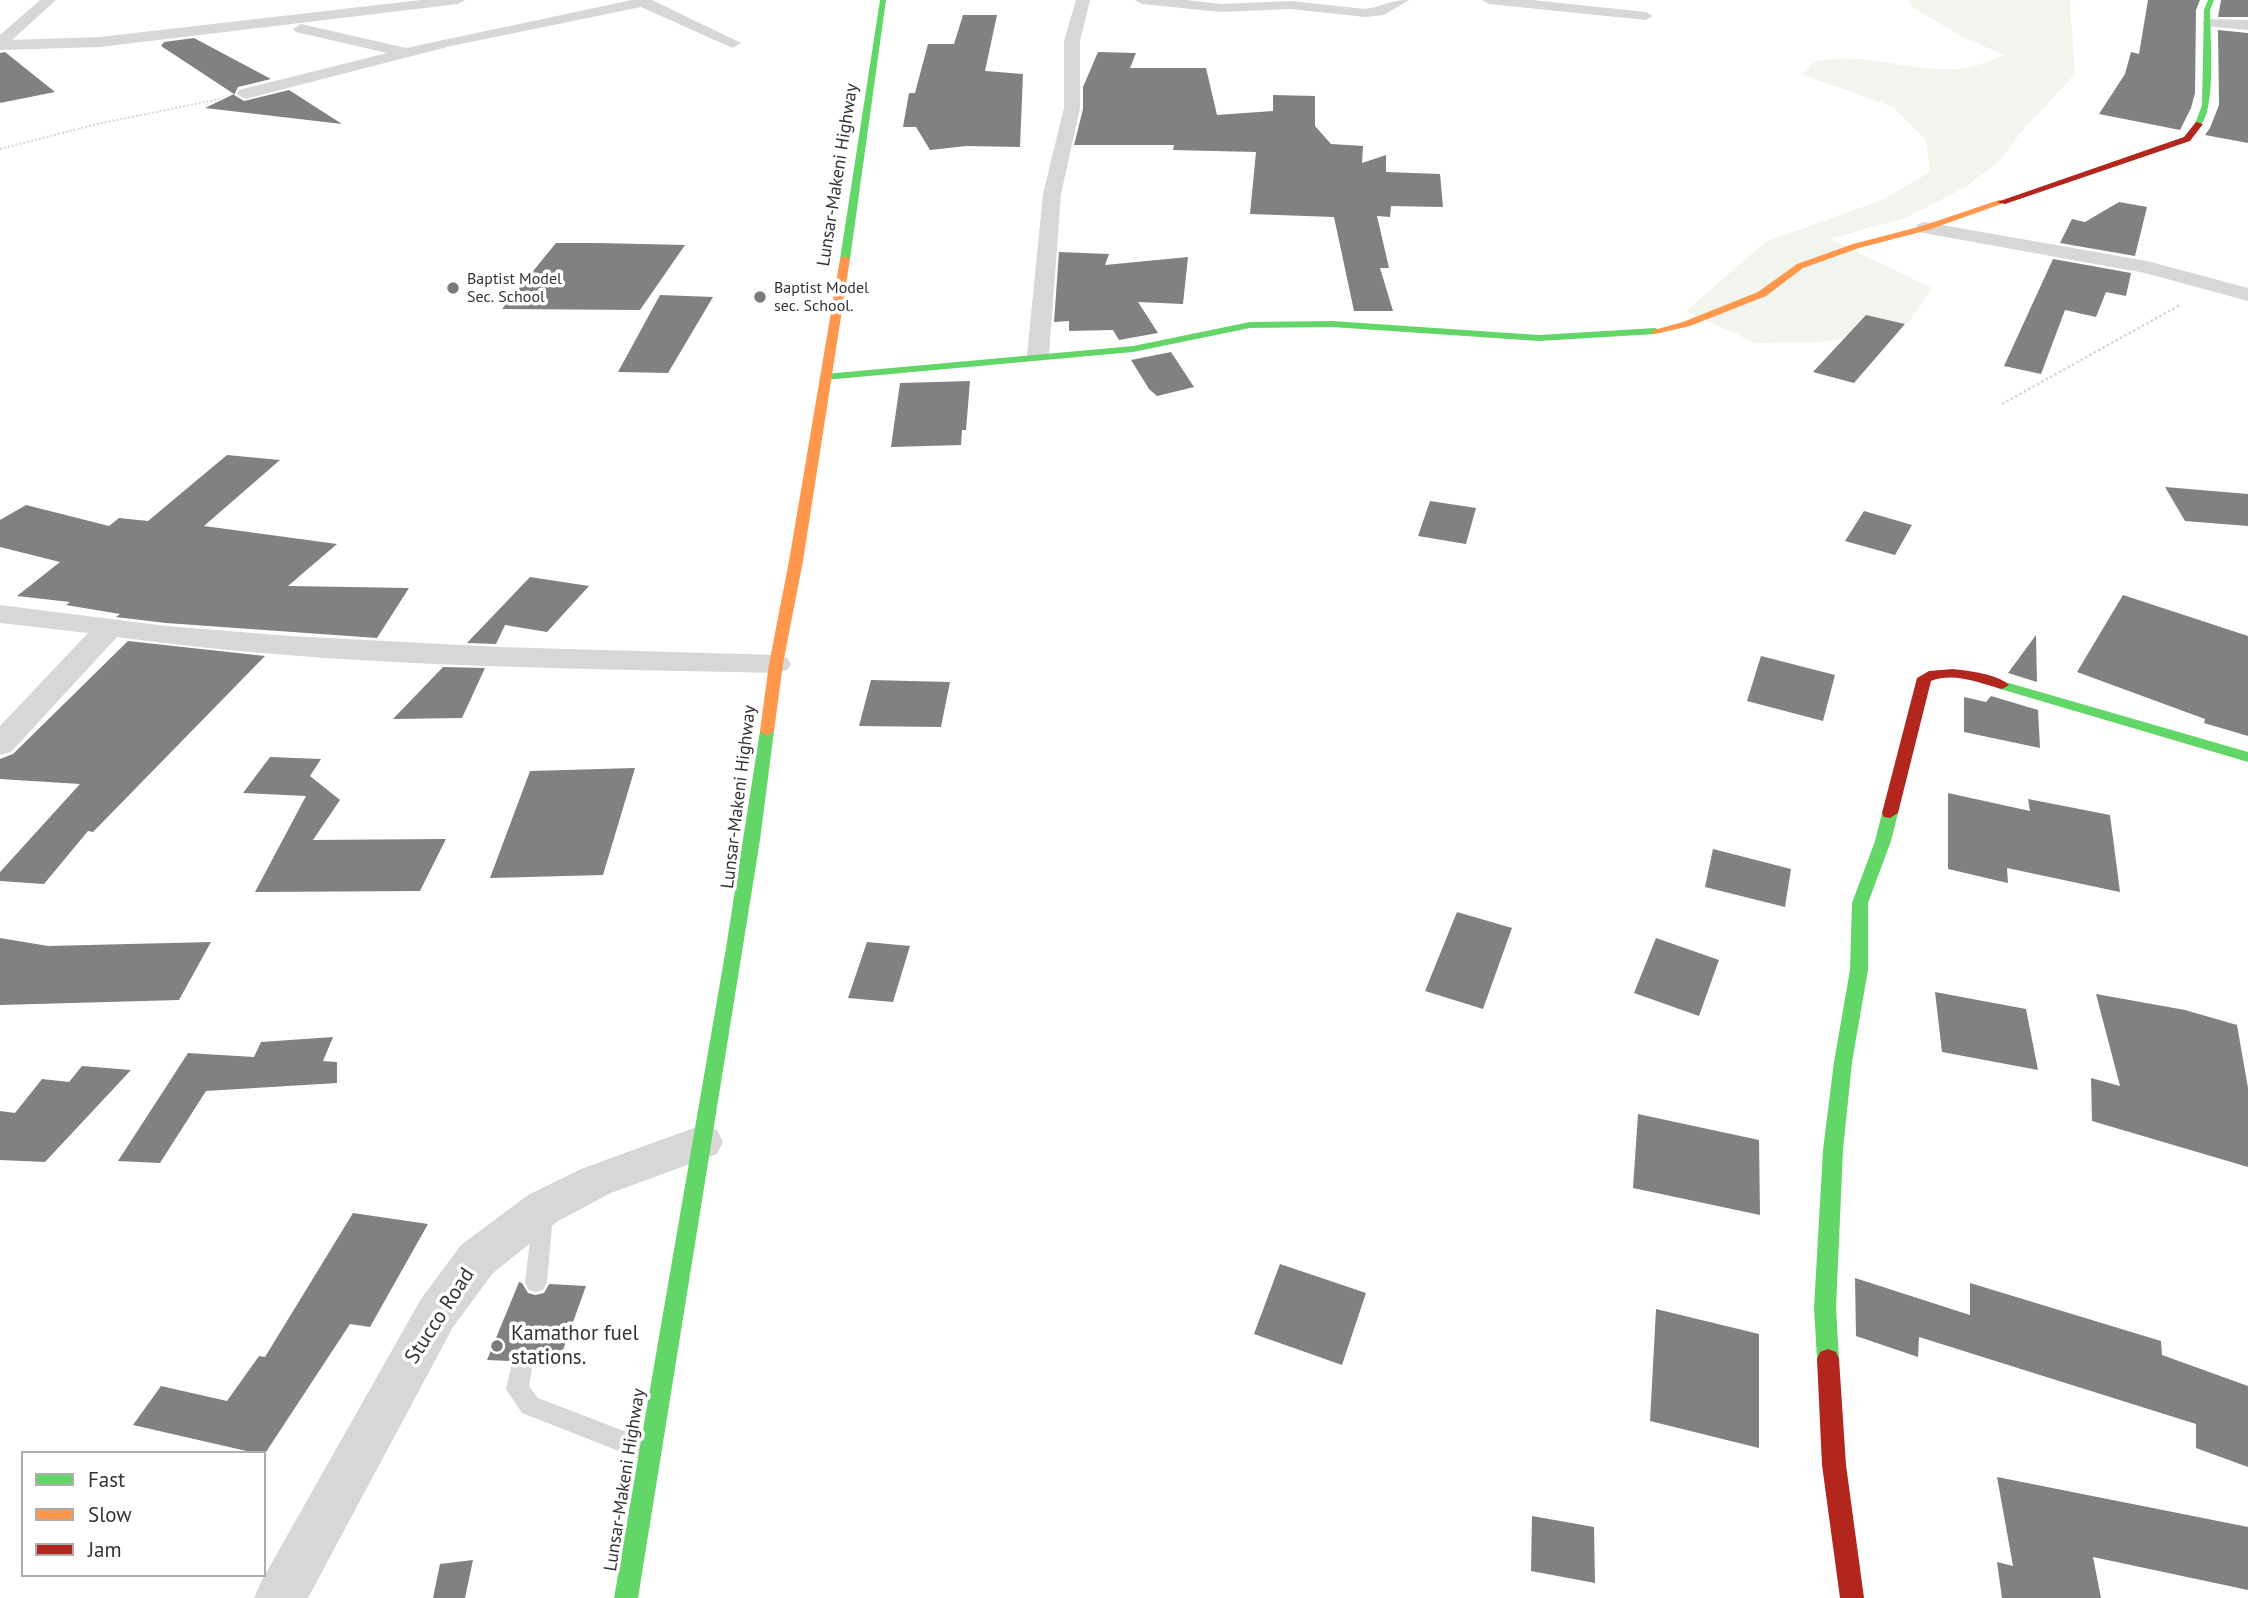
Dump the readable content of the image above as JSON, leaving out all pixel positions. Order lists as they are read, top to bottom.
{
  "streets": {
    "street": ["Lunsar-Makeni Highway", "Stucco Road"]
  },
  "crossings": [
    ["Lunsar-Makeni Highway", "Stucco Road"]
  ],
  "places": ["Baptist Model Sec. School", "Baptist Model sec. School.", "Kamathor fuel stations."],
  "legend": ["Fast", "Slow", "Jam"]
}
